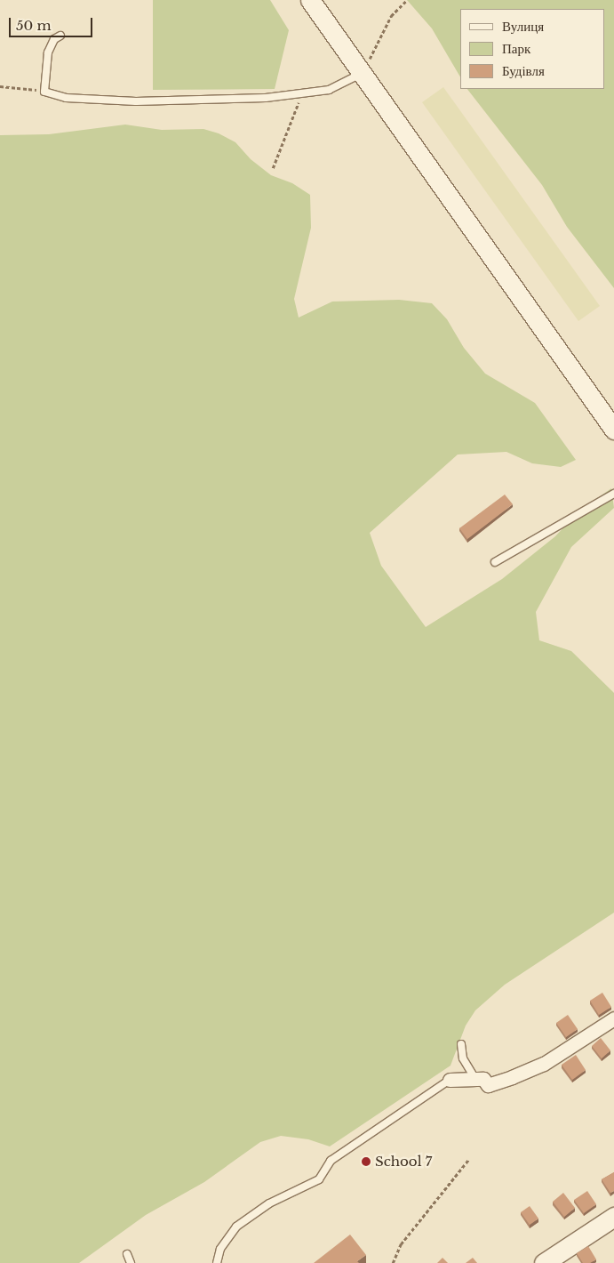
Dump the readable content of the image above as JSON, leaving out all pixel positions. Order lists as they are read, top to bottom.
{
  "places": ["School 7"],
  "legend": ["Вулиця", "Парк", "Будівля"],
  "scale_bar": "50 m"
}
